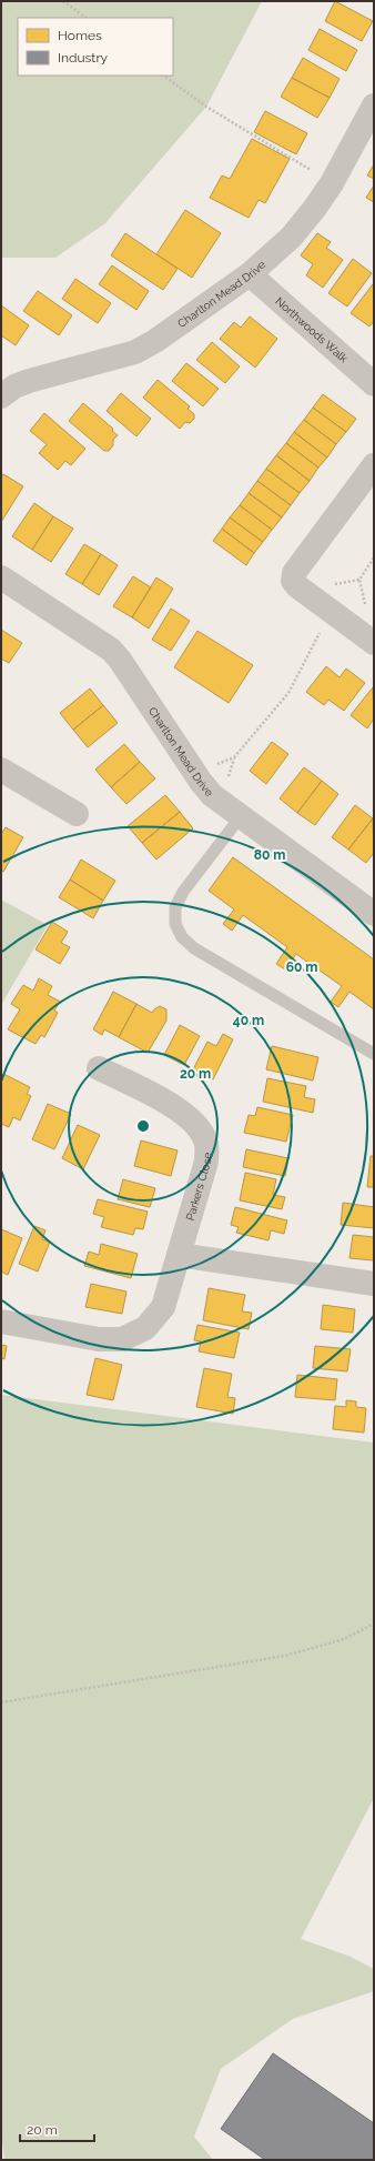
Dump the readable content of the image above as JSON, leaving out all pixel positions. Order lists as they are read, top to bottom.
{
  "streets": {
    "street": ["Charlton Mead Drive", "Northwoods Walk", "Parkers Close"]
  },
  "crossings": [
    ["Charlton Mead Drive", "Northwoods Walk"]
  ],
  "legend": ["Homes", "Industry"],
  "scale_bar": "20 m",
  "rings": [
    "80 m",
    "60 m",
    "40 m",
    "20 m"
  ]
}
